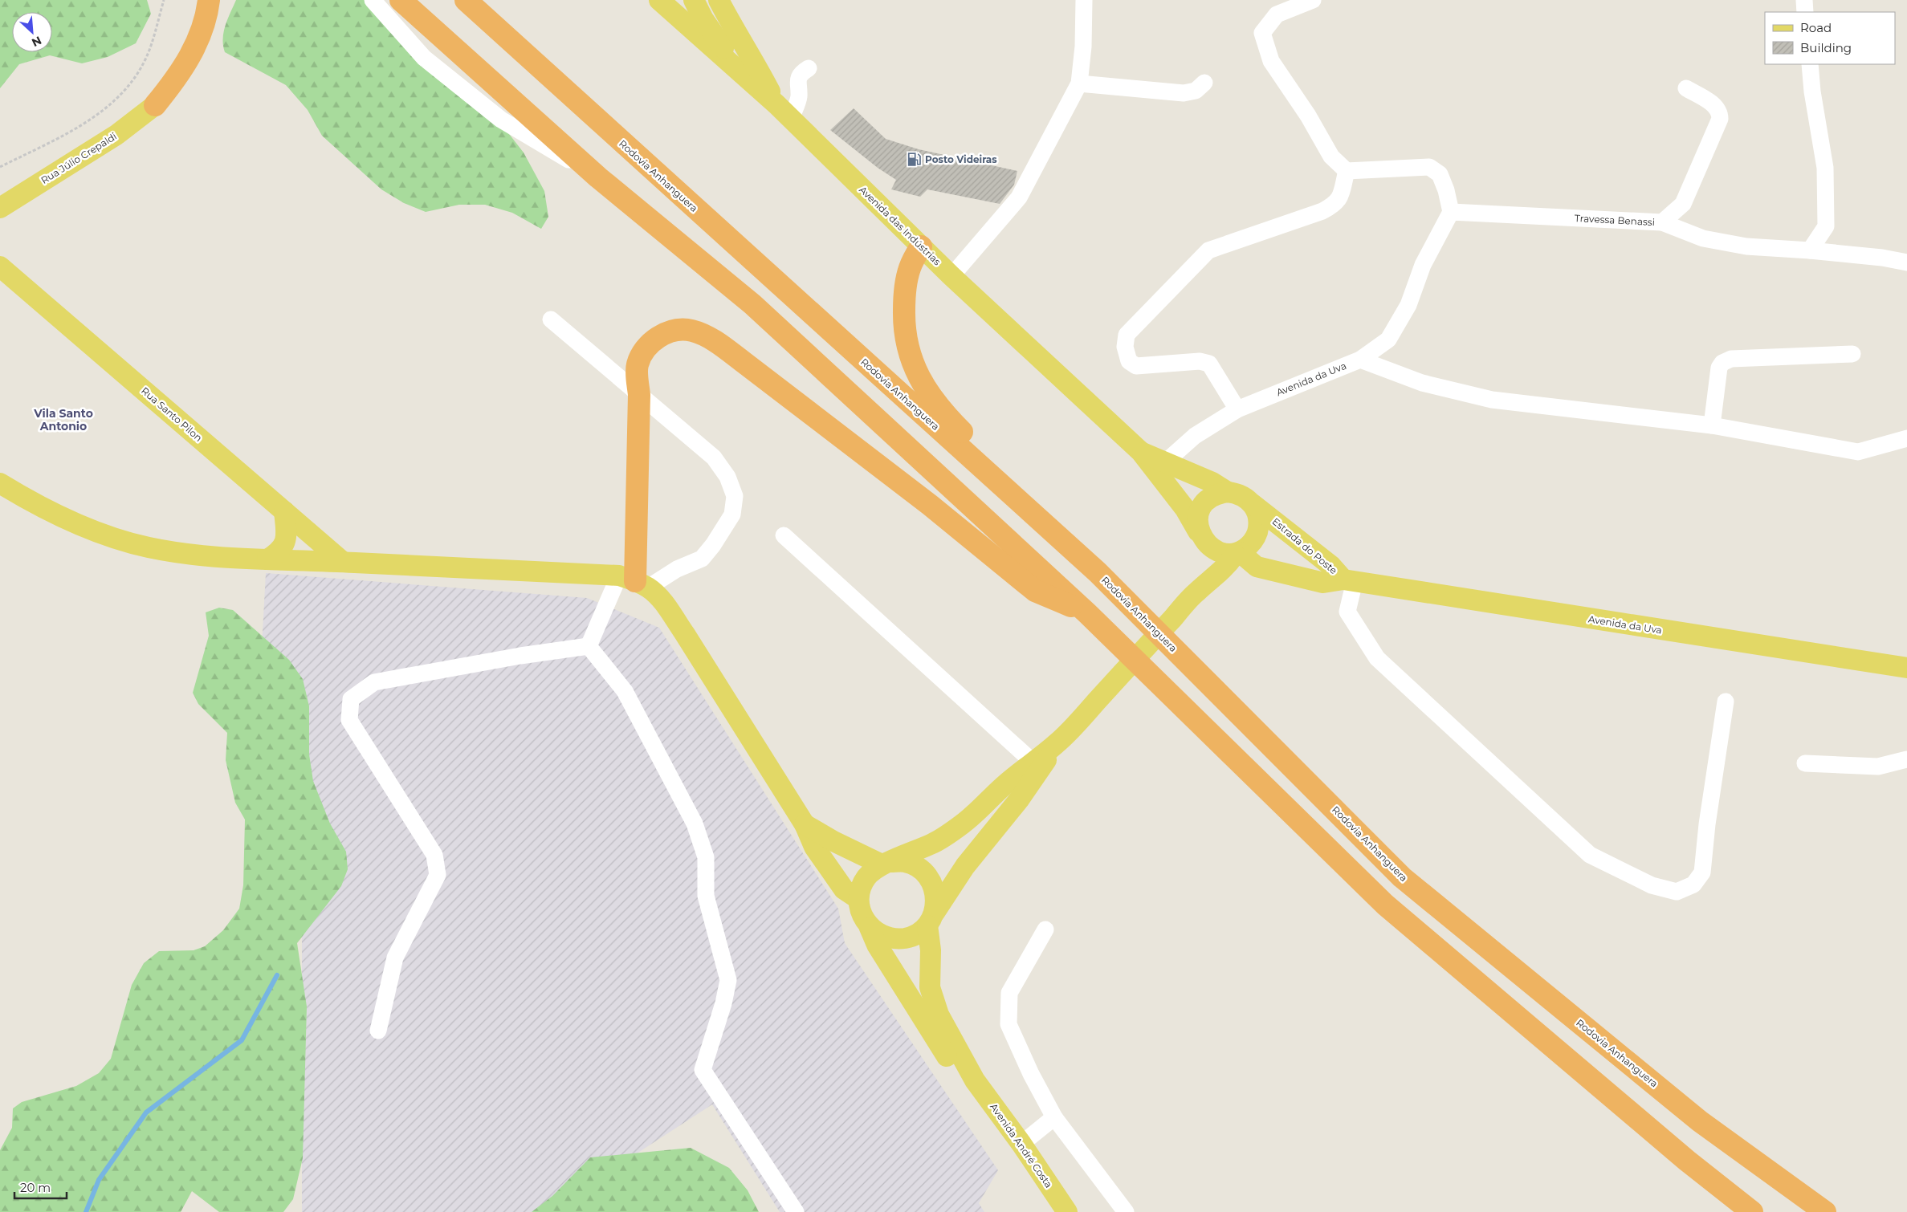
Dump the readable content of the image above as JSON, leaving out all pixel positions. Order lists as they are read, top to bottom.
{
  "streets": {
    "highway": ["Rodovia Anhanguera"],
    "main road": [
      "Rua Júlio Crepaldi",
      "Avenida das Indústrias",
      "Avenida da Uva",
      "Rua Santo Pilon",
      "Estrada do Poste",
      "Avenida André Costa"
    ],
    "street": ["Travessa Benassi"]
  },
  "crossings": [
    ["Travessa Benassi", "Avenida da Uva"],
    ["Avenida das Indústrias", "Avenida da Uva"],
    ["Avenida das Indústrias", "Estrada do Poste"],
    ["Avenida da Uva", "Estrada do Poste"]
  ],
  "districts": ["Vila Santo Antonio"],
  "places": {
    "fuel station": ["Posto Videiras"]
  },
  "legend": ["Road", "Building"],
  "scale_bar": "20 m",
  "north": "bottom right"
}
